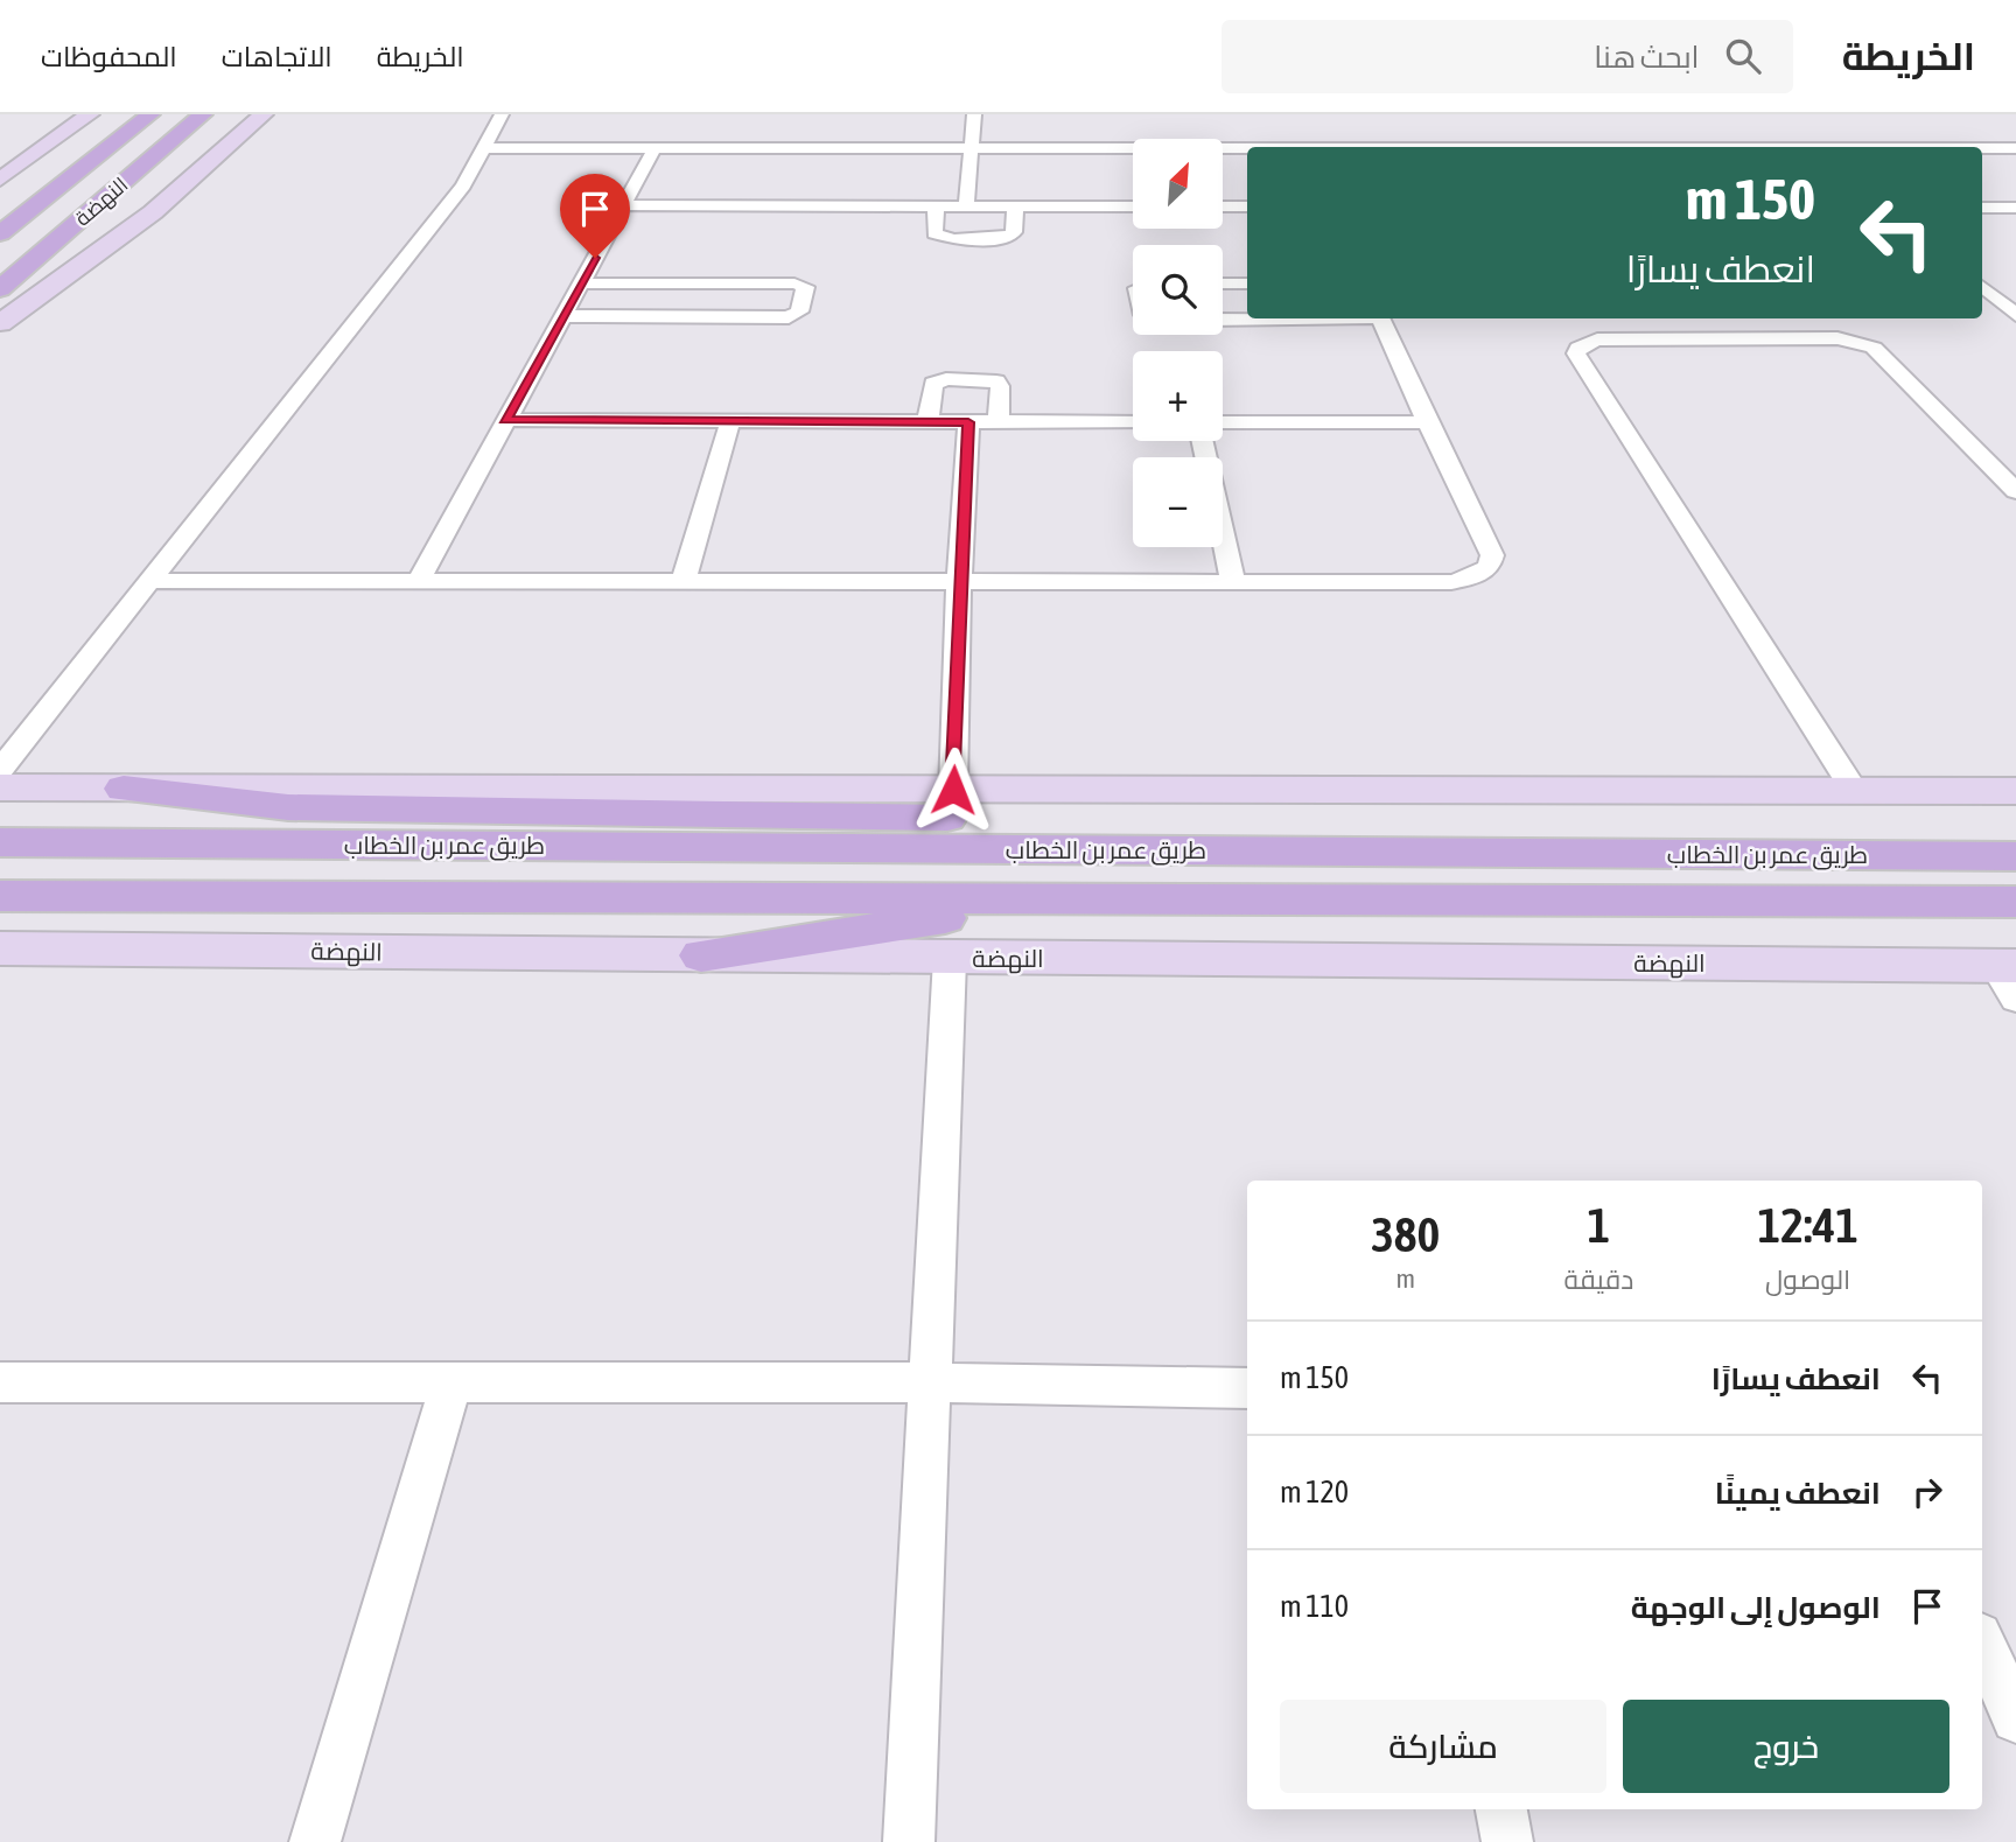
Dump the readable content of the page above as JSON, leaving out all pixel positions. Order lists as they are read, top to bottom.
{
  "streets": {
    "main road": ["النهضة", "طريق عمر بن الخطاب"]
  },
  "north": "top right",
  "page": {
    "header": "الخريطة",
    "search": "ابحث هنا",
    "nav": ["الخريطة", "الاتجاهات", "المحفوظات"],
    "map_buttons": ["+", "−"],
    "turn": ["150 m", "انعطف يسارًا"],
    "eta": [
      "12:41",
      "الوصول",
      "1",
      "دقيقة",
      "380",
      "m"
    ],
    "list": [
      {
        "name": "انعطف يسارًا",
        "value": "150 m"
      },
      {
        "name": "انعطف يمينًا",
        "value": "120 m"
      },
      {
        "name": "الوصول إلى الوجهة",
        "value": "110 m"
      }
    ],
    "buttons": ["خروج", "مشاركة"]
  }
}
